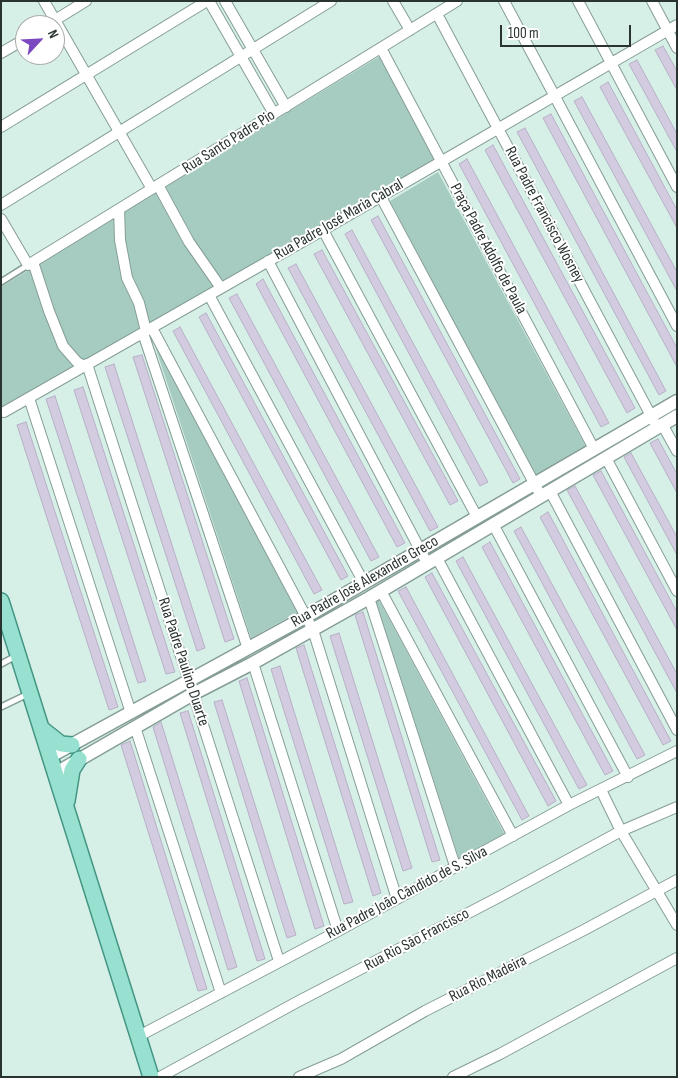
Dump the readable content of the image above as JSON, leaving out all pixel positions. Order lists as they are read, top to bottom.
{
  "streets": {
    "street": [
      "Rua Santo Padre Pio",
      "Rua Padre Francisco Wosney",
      "Rua Padre José Maria Cabral",
      "Praça Padre Adolfo de Paula",
      "Rua Padre José Alexandre Greco",
      "Rua Padre Paulino Duarte",
      "Rua Padre João Cândido de S. Silva",
      "Rua Rio São Francisco",
      "Rua Rio Madeira"
    ]
  },
  "crossings": [
    ["Rua Santo Padre Pio", "Rua Padre Francisco Wosney"],
    ["Rua Santo Padre Pio", "Praça Padre Adolfo de Paula"],
    ["Rua Padre Francisco Wosney", "Rua Padre José Maria Cabral"],
    ["Rua Padre Francisco Wosney", "Rua Padre José Alexandre Greco"],
    ["Rua Padre José Maria Cabral", "Praça Padre Adolfo de Paula"],
    ["Rua Padre José Maria Cabral", "Rua Padre Paulino Duarte"],
    ["Praça Padre Adolfo de Paula", "Rua Padre José Alexandre Greco"],
    ["Rua Padre José Alexandre Greco", "Rua Padre Paulino Duarte"],
    ["Rua Padre Paulino Duarte", "Rua Padre João Cândido de S. Silva"]
  ],
  "scale_bar": "100 m",
  "north": "top right"
}
